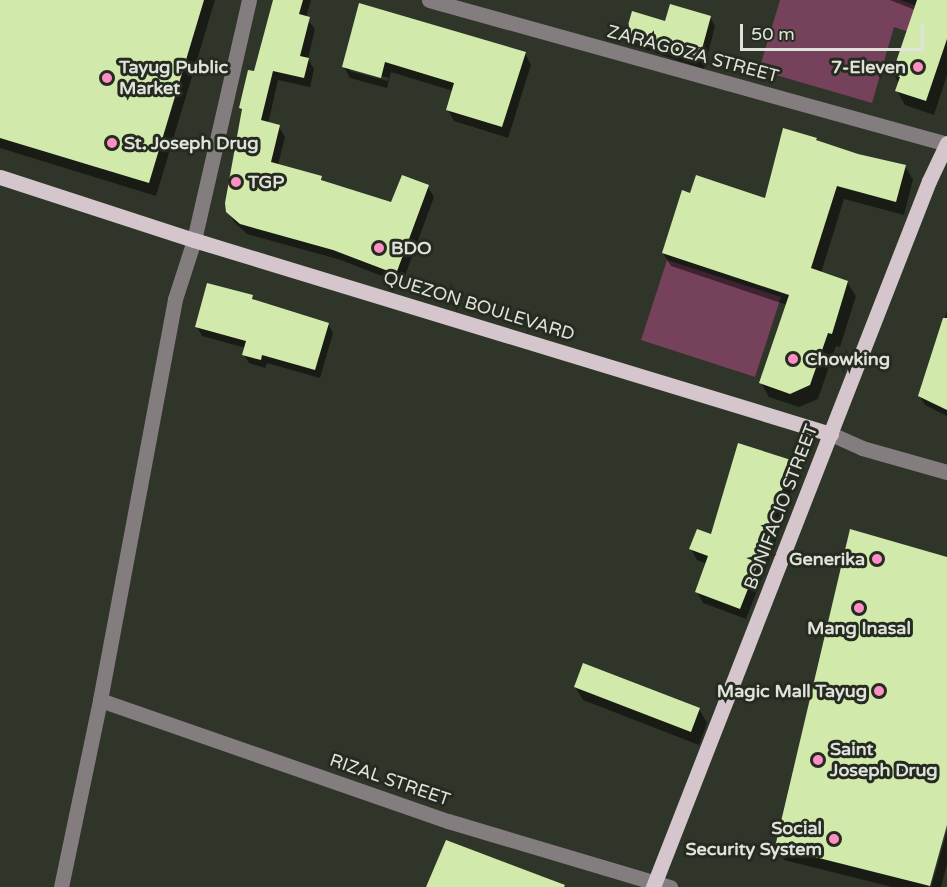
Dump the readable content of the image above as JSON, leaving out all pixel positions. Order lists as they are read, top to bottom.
{
  "streets": {
    "main road": ["QUEZON BOULEVARD", "BONIFACIO STREET"],
    "street": ["ZARAGOZA STREET", "RIZAL STREET"]
  },
  "crossings": [
    ["ZARAGOZA STREET", "BONIFACIO STREET"],
    ["QUEZON BOULEVARD", "BONIFACIO STREET"],
    ["BONIFACIO STREET", "RIZAL STREET"]
  ],
  "places": [
    "7-Eleven",
    "Tayug Public Market",
    "St. Joseph Drug",
    "TGP",
    "BDO",
    "Chowking",
    "Generika",
    "Mang Inasal",
    "Magic Mall Tayug",
    "Saint Joseph Drug",
    "Social Security System"
  ],
  "scale_bar": "50 m"
}
